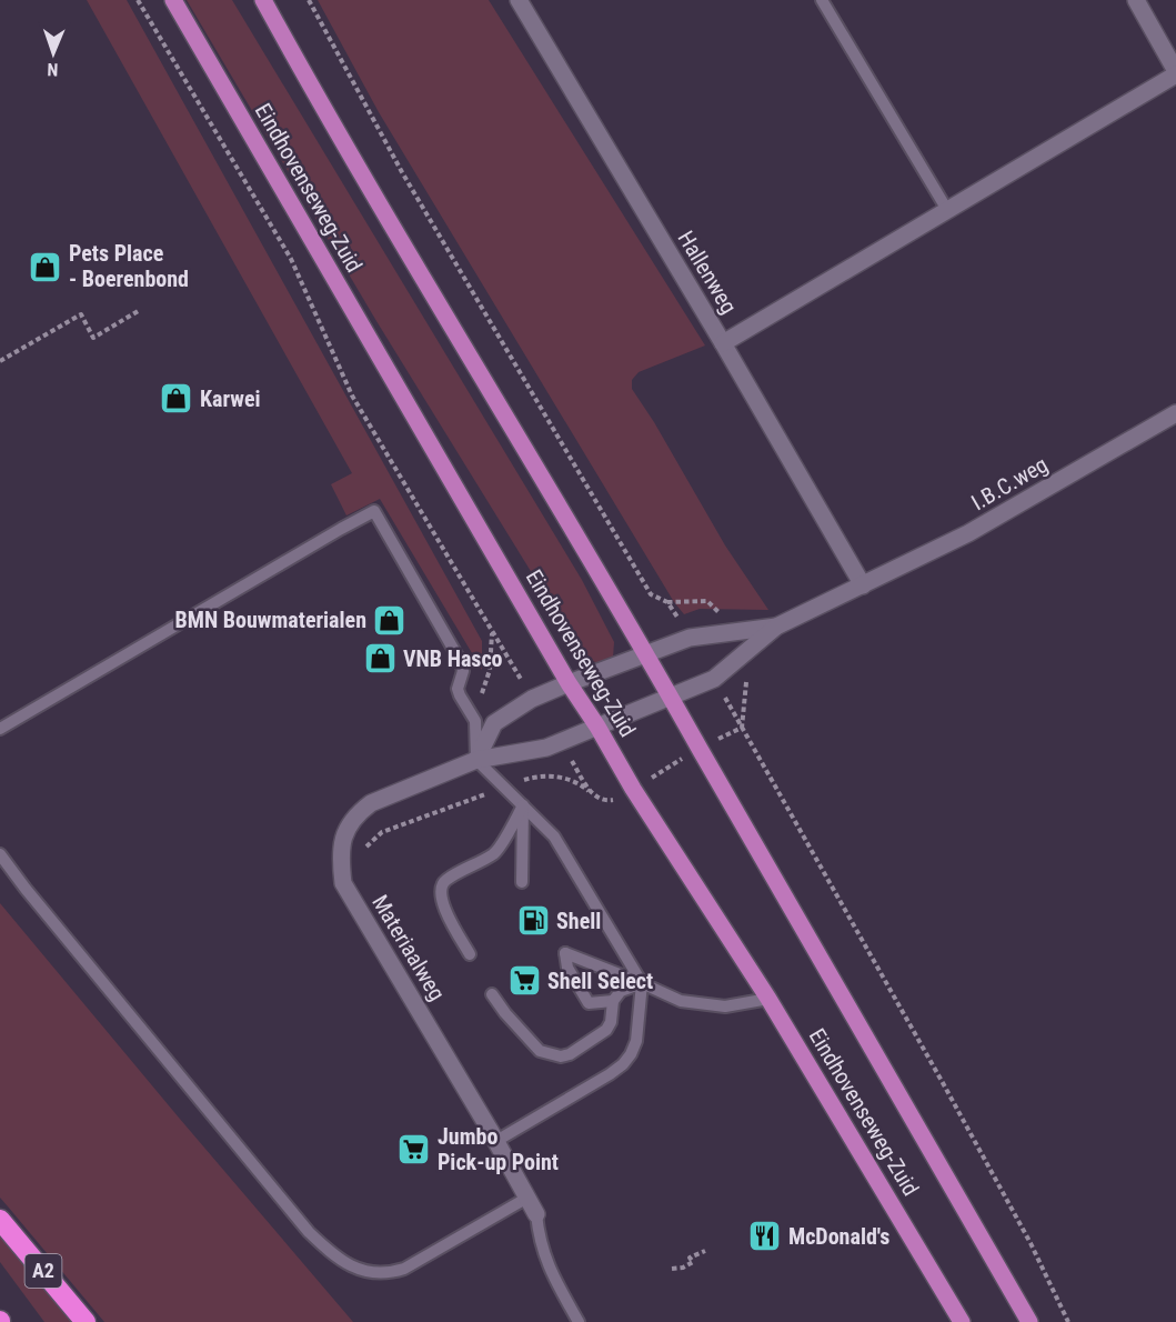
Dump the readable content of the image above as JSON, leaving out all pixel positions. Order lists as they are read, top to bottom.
{
  "streets": {
    "highway": ["A2"],
    "main road": ["Eindhovenseweg-Zuid"],
    "street": ["Hallenweg", "I.B.C.weg", "Materiaalweg"]
  },
  "crossings": [
    ["Eindhovenseweg-Zuid", "I.B.C.weg"],
    ["Eindhovenseweg-Zuid", "Materiaalweg"],
    ["I.B.C.weg", "Materiaalweg"]
  ],
  "places": {
    "shop": [
      "Pets Place - Boerenbond",
      "Karwei",
      "BMN Bouwmaterialen",
      "VNB Hasco"
    ],
    "fuel station": ["Shell"],
    "supermarket": ["Shell Select", "Jumbo Pick-up Point"],
    "restaurant": ["McDonald's"]
  },
  "north": "bottom"
}
